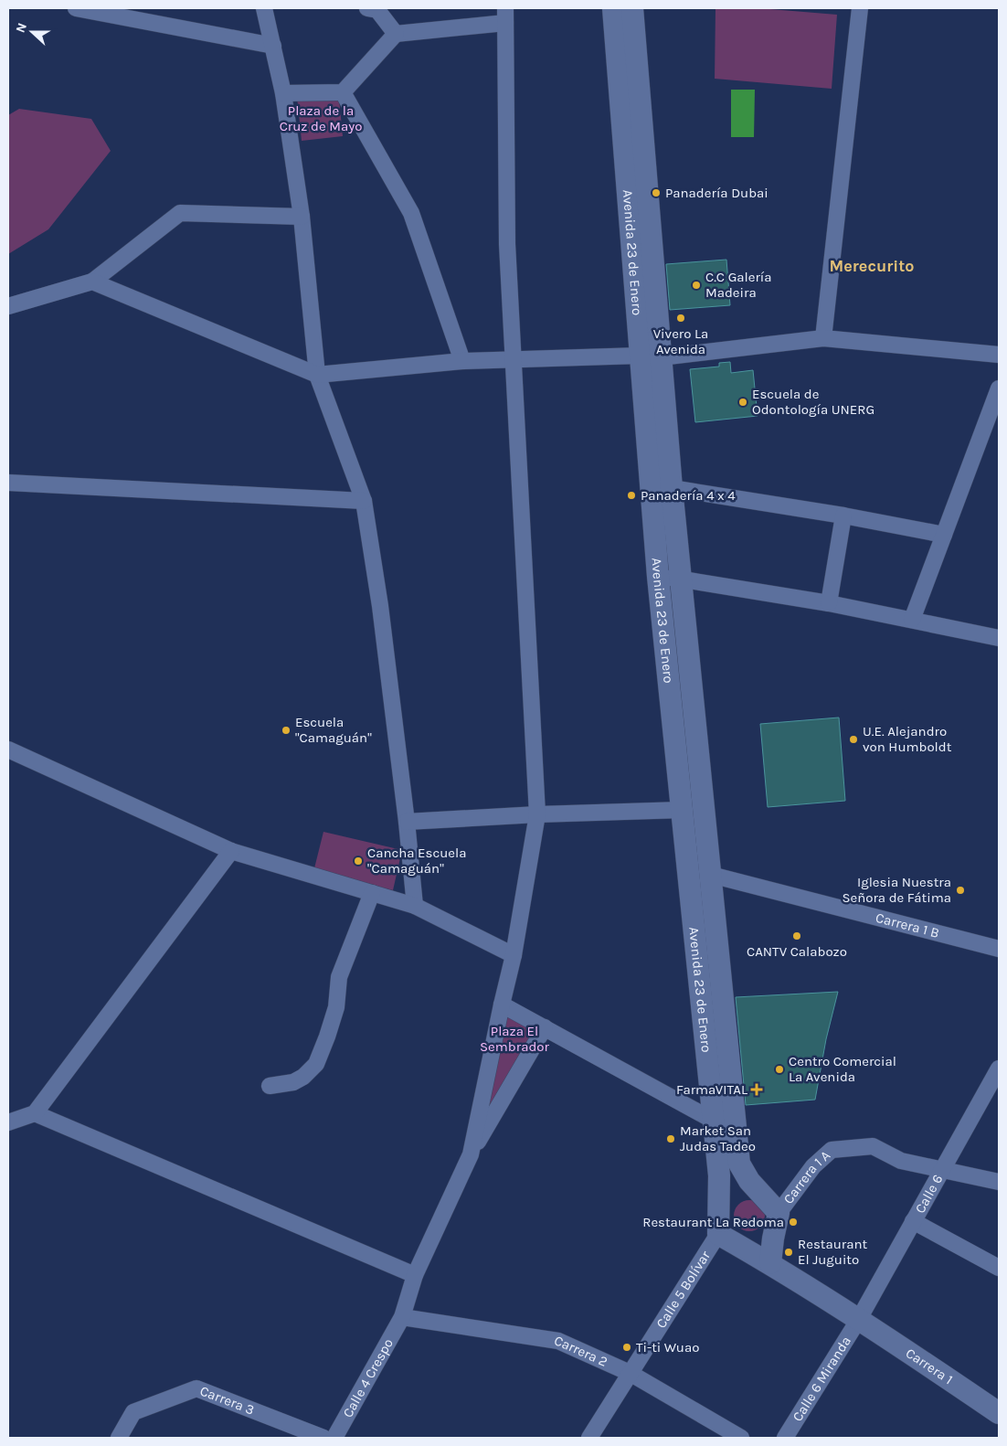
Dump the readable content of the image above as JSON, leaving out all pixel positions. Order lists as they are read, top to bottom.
{
  "streets": {
    "main road": ["Avenida 23 de Enero", "Carrera 1"],
    "street": [
      "Carrera 1 B",
      "Carrera 1 A",
      "Calle 6",
      "Calle 5 Bolívar",
      "Carrera 2",
      "Calle 4 Crespo",
      "Calle 6 Miranda",
      "Carrera 3"
    ]
  },
  "crossings": [
    ["Avenida 23 de Enero", "Carrera 1 B"],
    ["Avenida 23 de Enero", "Carrera 1 A"],
    ["Avenida 23 de Enero", "Calle 5 Bolívar"],
    ["Avenida 23 de Enero", "Carrera 1"],
    ["Carrera 1 A", "Calle 6"],
    ["Calle 6", "Carrera 1"],
    ["Calle 6", "Calle 6 Miranda"],
    ["Calle 5 Bolívar", "Carrera 2"],
    ["Calle 5 Bolívar", "Carrera 1"],
    ["Carrera 2", "Calle 4 Crespo"],
    ["Carrera 1", "Calle 6 Miranda"]
  ],
  "districts": ["Merecurito"],
  "parks": ["Plaza de la Cruz de Mayo", "Plaza El Sembrador"],
  "places": {
    "other": [
      "Panadería Dubai",
      "C.C Galería Madeira",
      "Vivero La Avenida",
      "Escuela de Odontología UNERG",
      "Panadería 4 x 4",
      "Escuela \"Camaguán\"",
      "U.E. Alejandro von Humboldt",
      "Cancha Escuela \"Camaguán\"",
      "Iglesia Nuestra Señora de Fátima",
      "CANTV Calabozo",
      "Centro Comercial La Avenida",
      "Market San Judas Tadeo",
      "Restaurant La Redoma",
      "Restaurant El Juguito",
      "Ti-ti Wuao"
    ],
    "health": ["FarmaVITAL"]
  },
  "north": "left"
}
